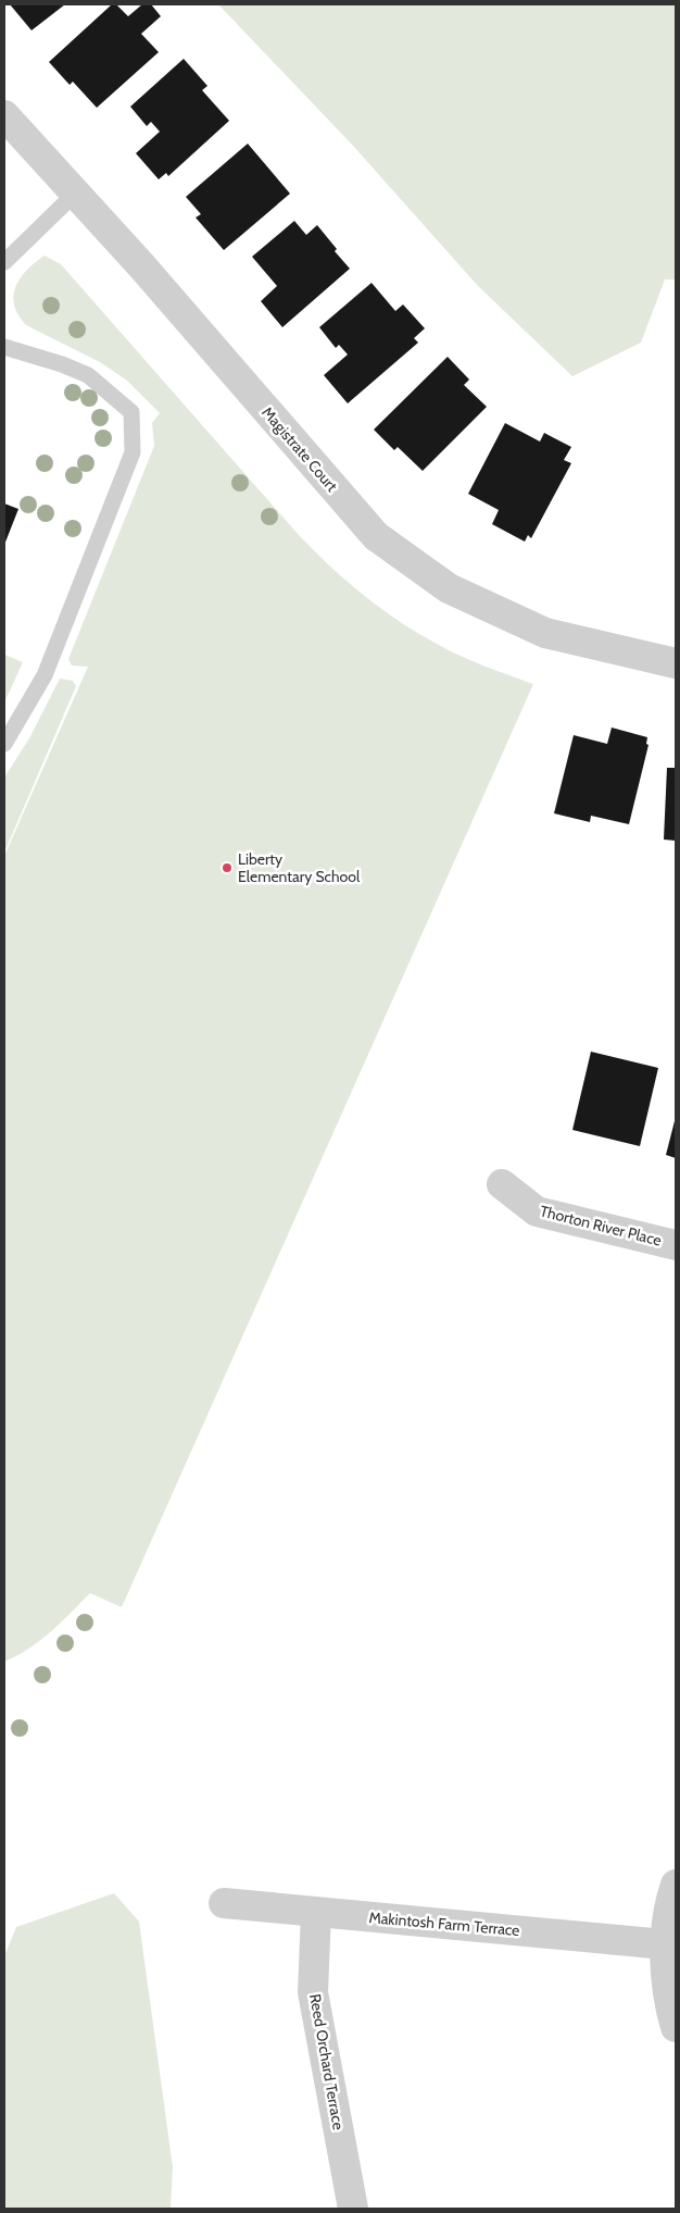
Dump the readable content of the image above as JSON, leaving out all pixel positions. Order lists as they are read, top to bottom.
{
  "streets": {
    "street": [
      "Magistrate Court",
      "Thorton River Place",
      "Makintosh Farm Terrace",
      "Reed Orchard Terrace"
    ]
  },
  "crossings": [
    ["Makintosh Farm Terrace", "Reed Orchard Terrace"]
  ],
  "places": ["Liberty Elementary School"]
}
